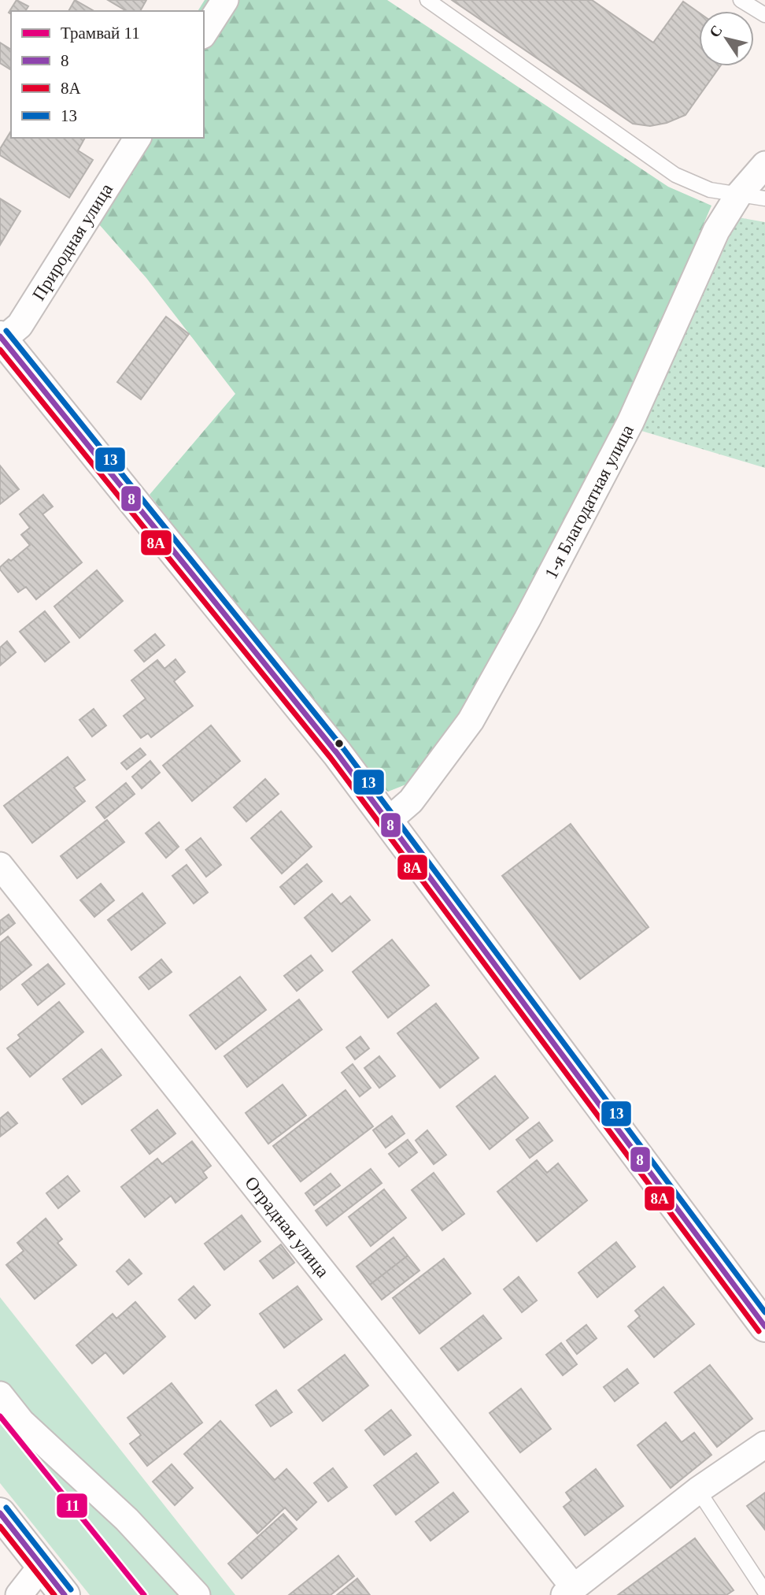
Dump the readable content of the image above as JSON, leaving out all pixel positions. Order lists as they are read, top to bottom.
{
  "streets": {
    "street": ["Природная улица", "1-я Благодатная улица", "Отрадная улица"]
  },
  "lines": [
    "transit line 13",
    "transit line 8",
    "transit line 8А",
    "tram line 11"
  ],
  "legend": [
    "Трамвай 11",
    "8",
    "8А",
    "13"
  ],
  "north": "top left"
}
